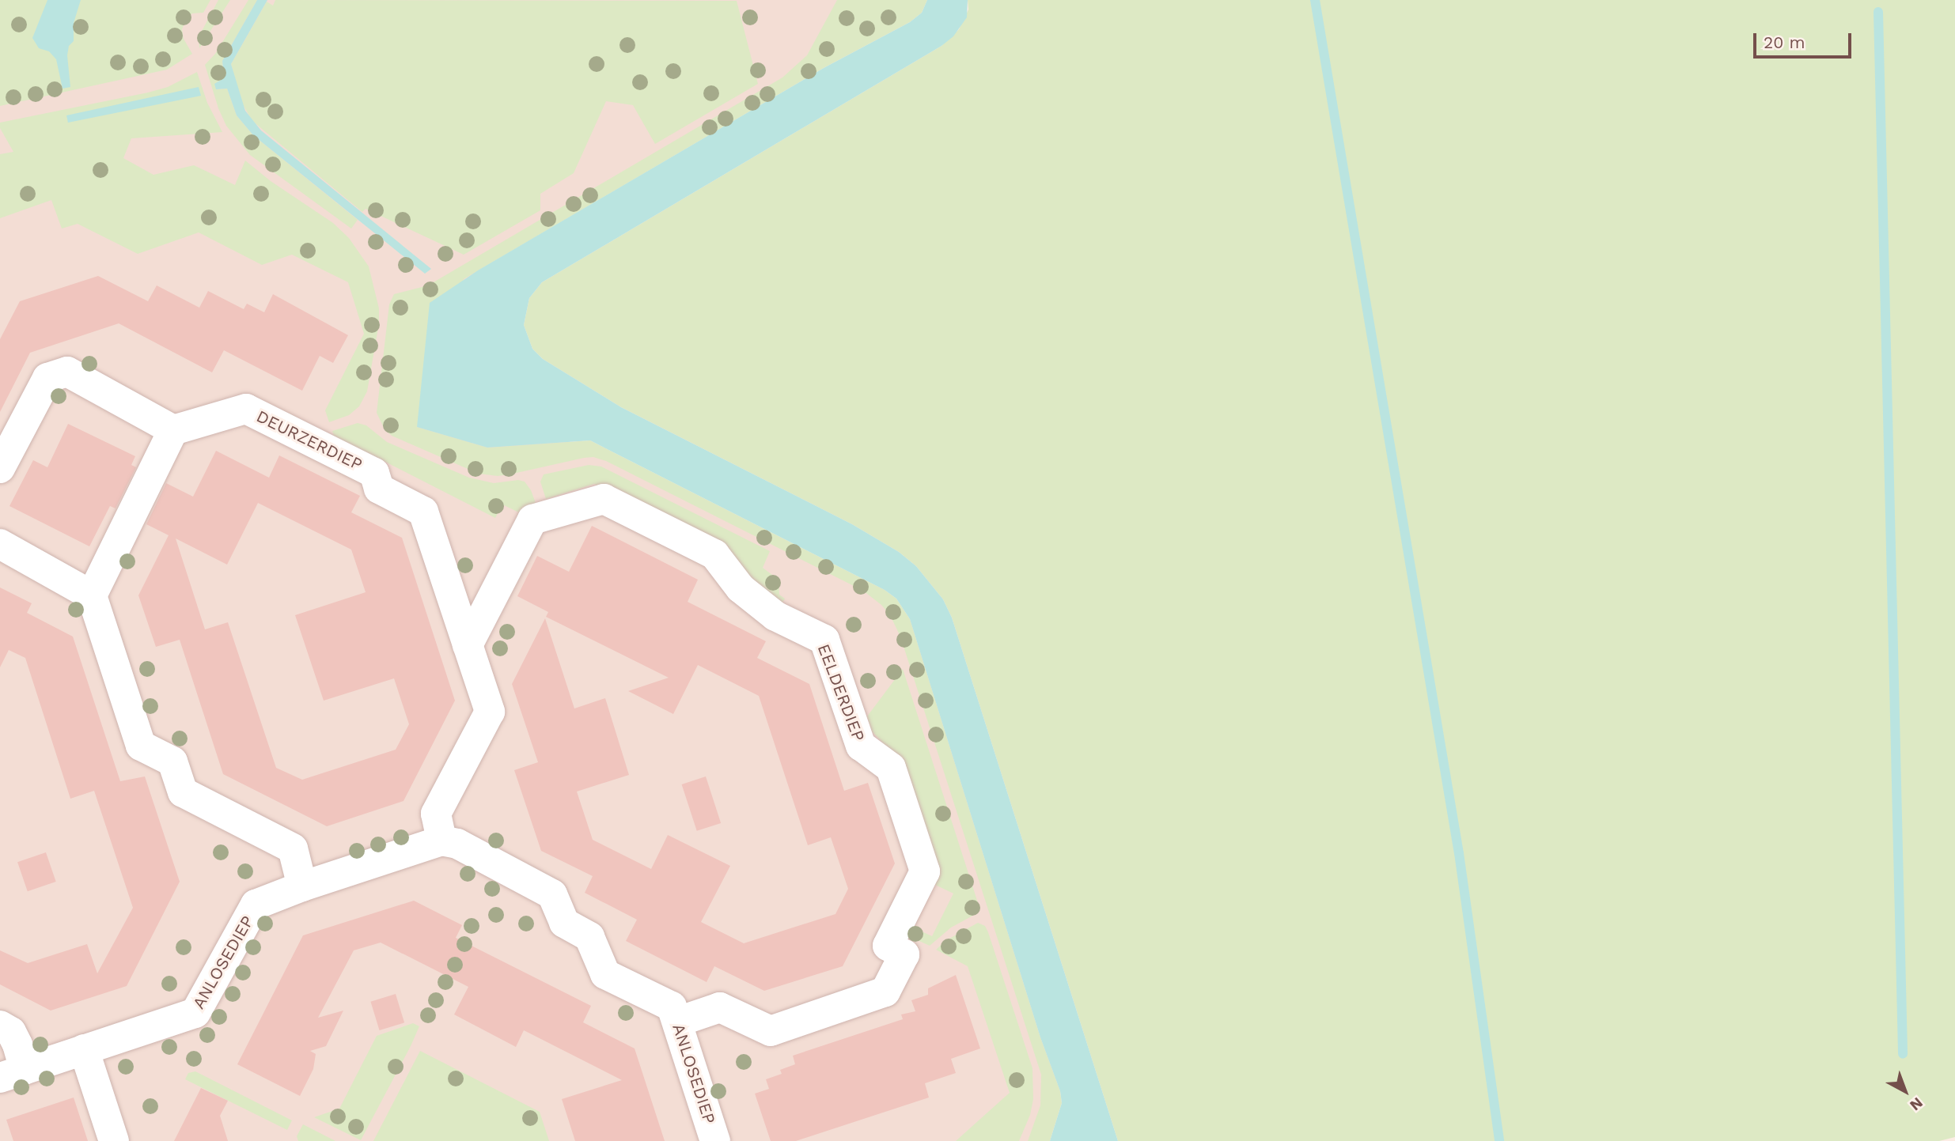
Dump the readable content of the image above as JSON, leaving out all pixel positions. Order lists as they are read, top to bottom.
{
  "streets": {
    "street": ["DEURZERDIEP", "EELDERDIEP", "ANLOSEDIEP"]
  },
  "crossings": [
    ["DEURZERDIEP", "EELDERDIEP"],
    ["EELDERDIEP", "ANLOSEDIEP"]
  ],
  "scale_bar": "20 m",
  "north": "bottom right"
}
